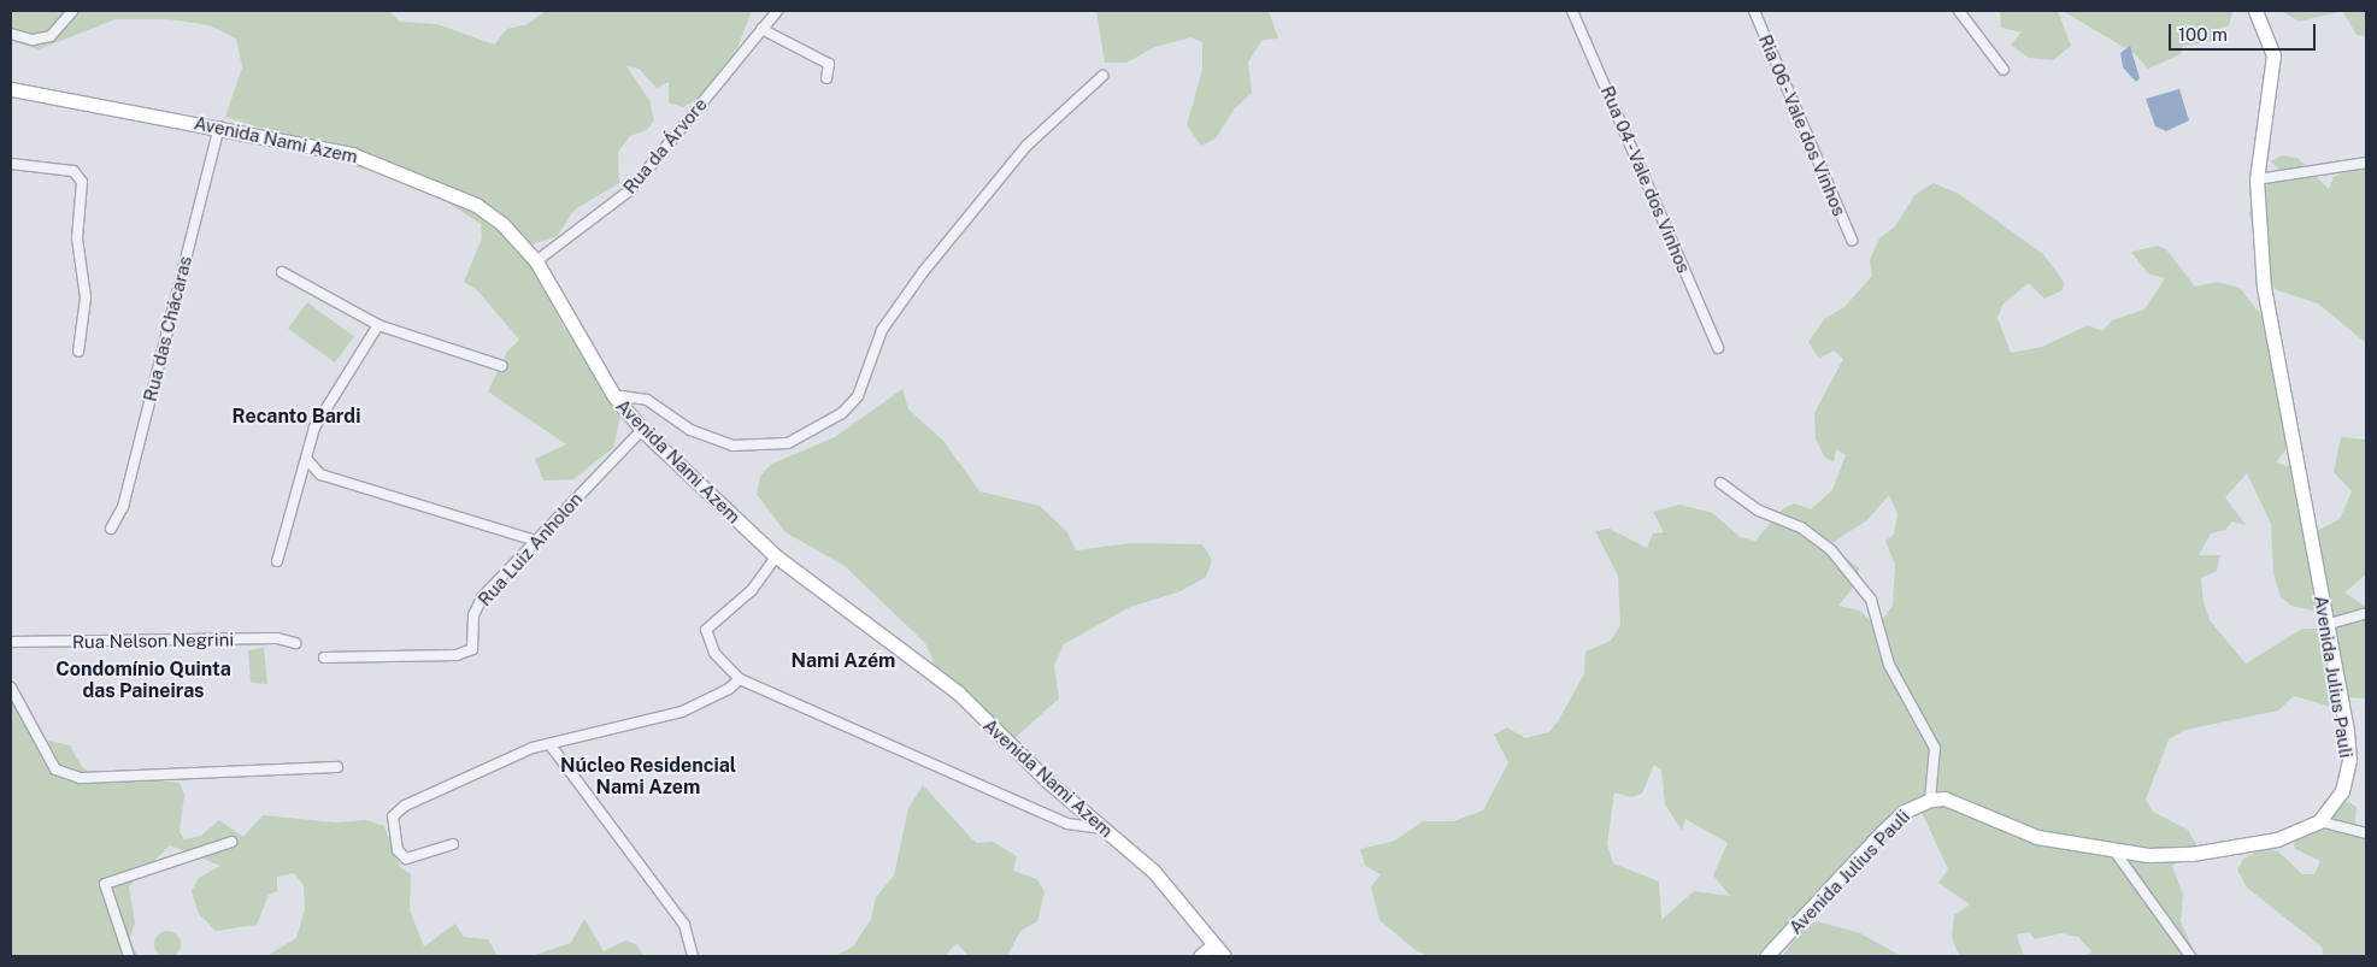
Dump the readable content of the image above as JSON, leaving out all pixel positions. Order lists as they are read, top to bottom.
{
  "streets": {
    "street": [
      "Ria 06 - Vale dos Vinhos",
      "Avenida Nami Azem",
      "Rua da Árvore",
      "Rua 04 - Vale dos Vinhos",
      "Rua das Chácaras",
      "Rua Luiz Anholon",
      "Rua Nelson Negrini",
      "Avenida Julius Pauli"
    ]
  },
  "crossings": [
    ["Avenida Nami Azem", "Rua da Árvore"],
    ["Avenida Nami Azem", "Rua das Chácaras"],
    ["Avenida Nami Azem", "Rua Luiz Anholon"]
  ],
  "districts": [
    "Recanto Bardi",
    "Nami Azém",
    "Condomínio Quinta das Paineiras",
    "Núcleo Residencial Nami Azem"
  ],
  "scale_bar": "100 m"
}
